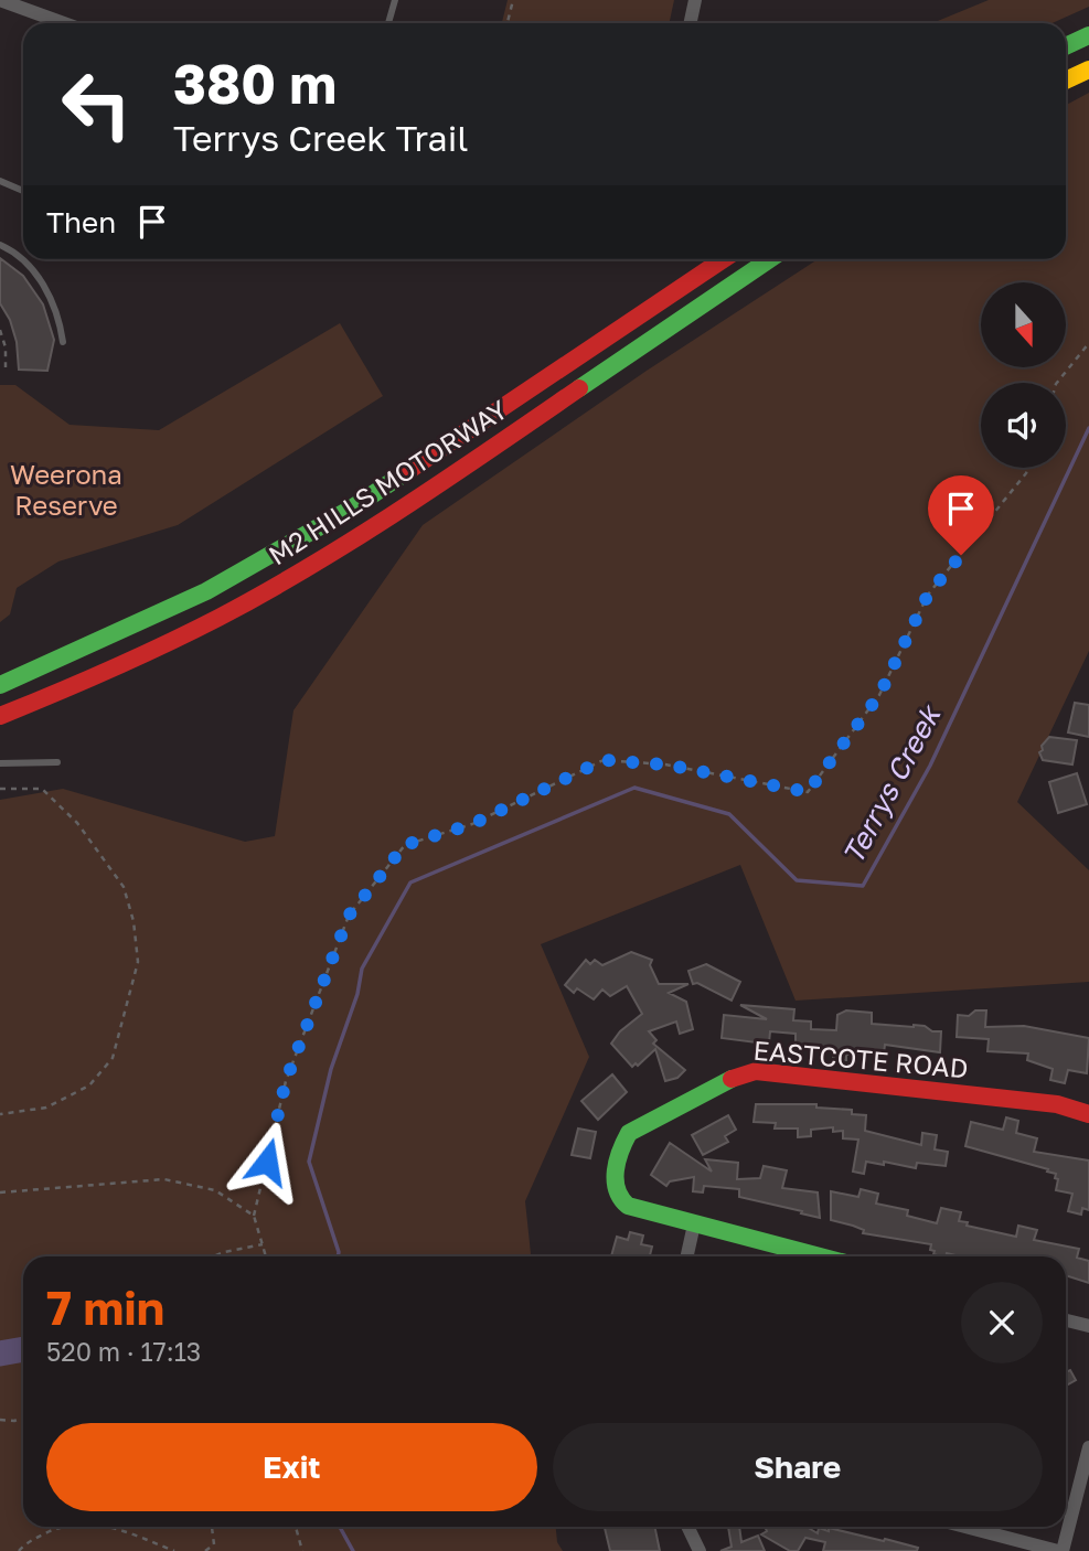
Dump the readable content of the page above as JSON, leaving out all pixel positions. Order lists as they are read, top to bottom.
{
  "streets": {
    "main road": ["M2 HILLS MOTORWAY", "EASTCOTE ROAD"]
  },
  "water": ["Terrys Creek"],
  "parks": ["Weerona Reserve"],
  "north": "bottom",
  "page": {
    "turn": ["380 m", "Terrys Creek Trail"],
    "then": "Then",
    "heading": ["7 min", "520 m · 17:13"],
    "buttons": ["Exit", "Share"]
  }
}
